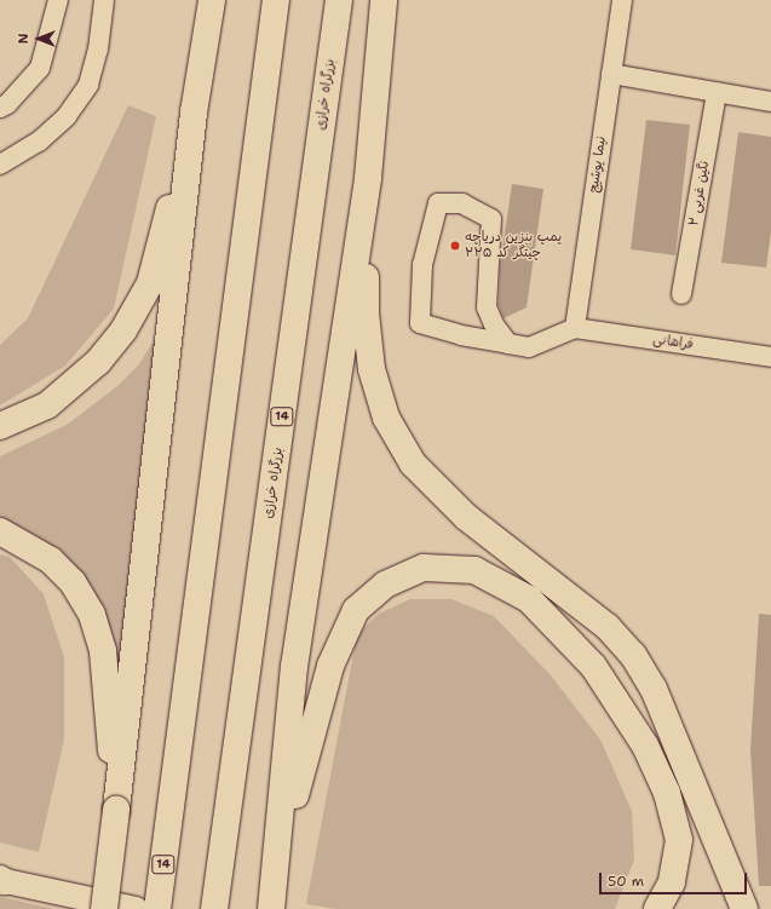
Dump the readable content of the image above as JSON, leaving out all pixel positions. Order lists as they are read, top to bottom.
{
  "streets": {
    "highway": ["بزرگراه خرازی", "14"],
    "street": ["نیما یوشیج", "نگین غربی ۲", "فراهانی"]
  },
  "crossings": [
    ["نیما یوشیج", "فراهانی"]
  ],
  "places": ["پمپ بنزین دریاچه چیتگر کد ۲۲۵"],
  "scale_bar": "50 m",
  "north": "left"
}
